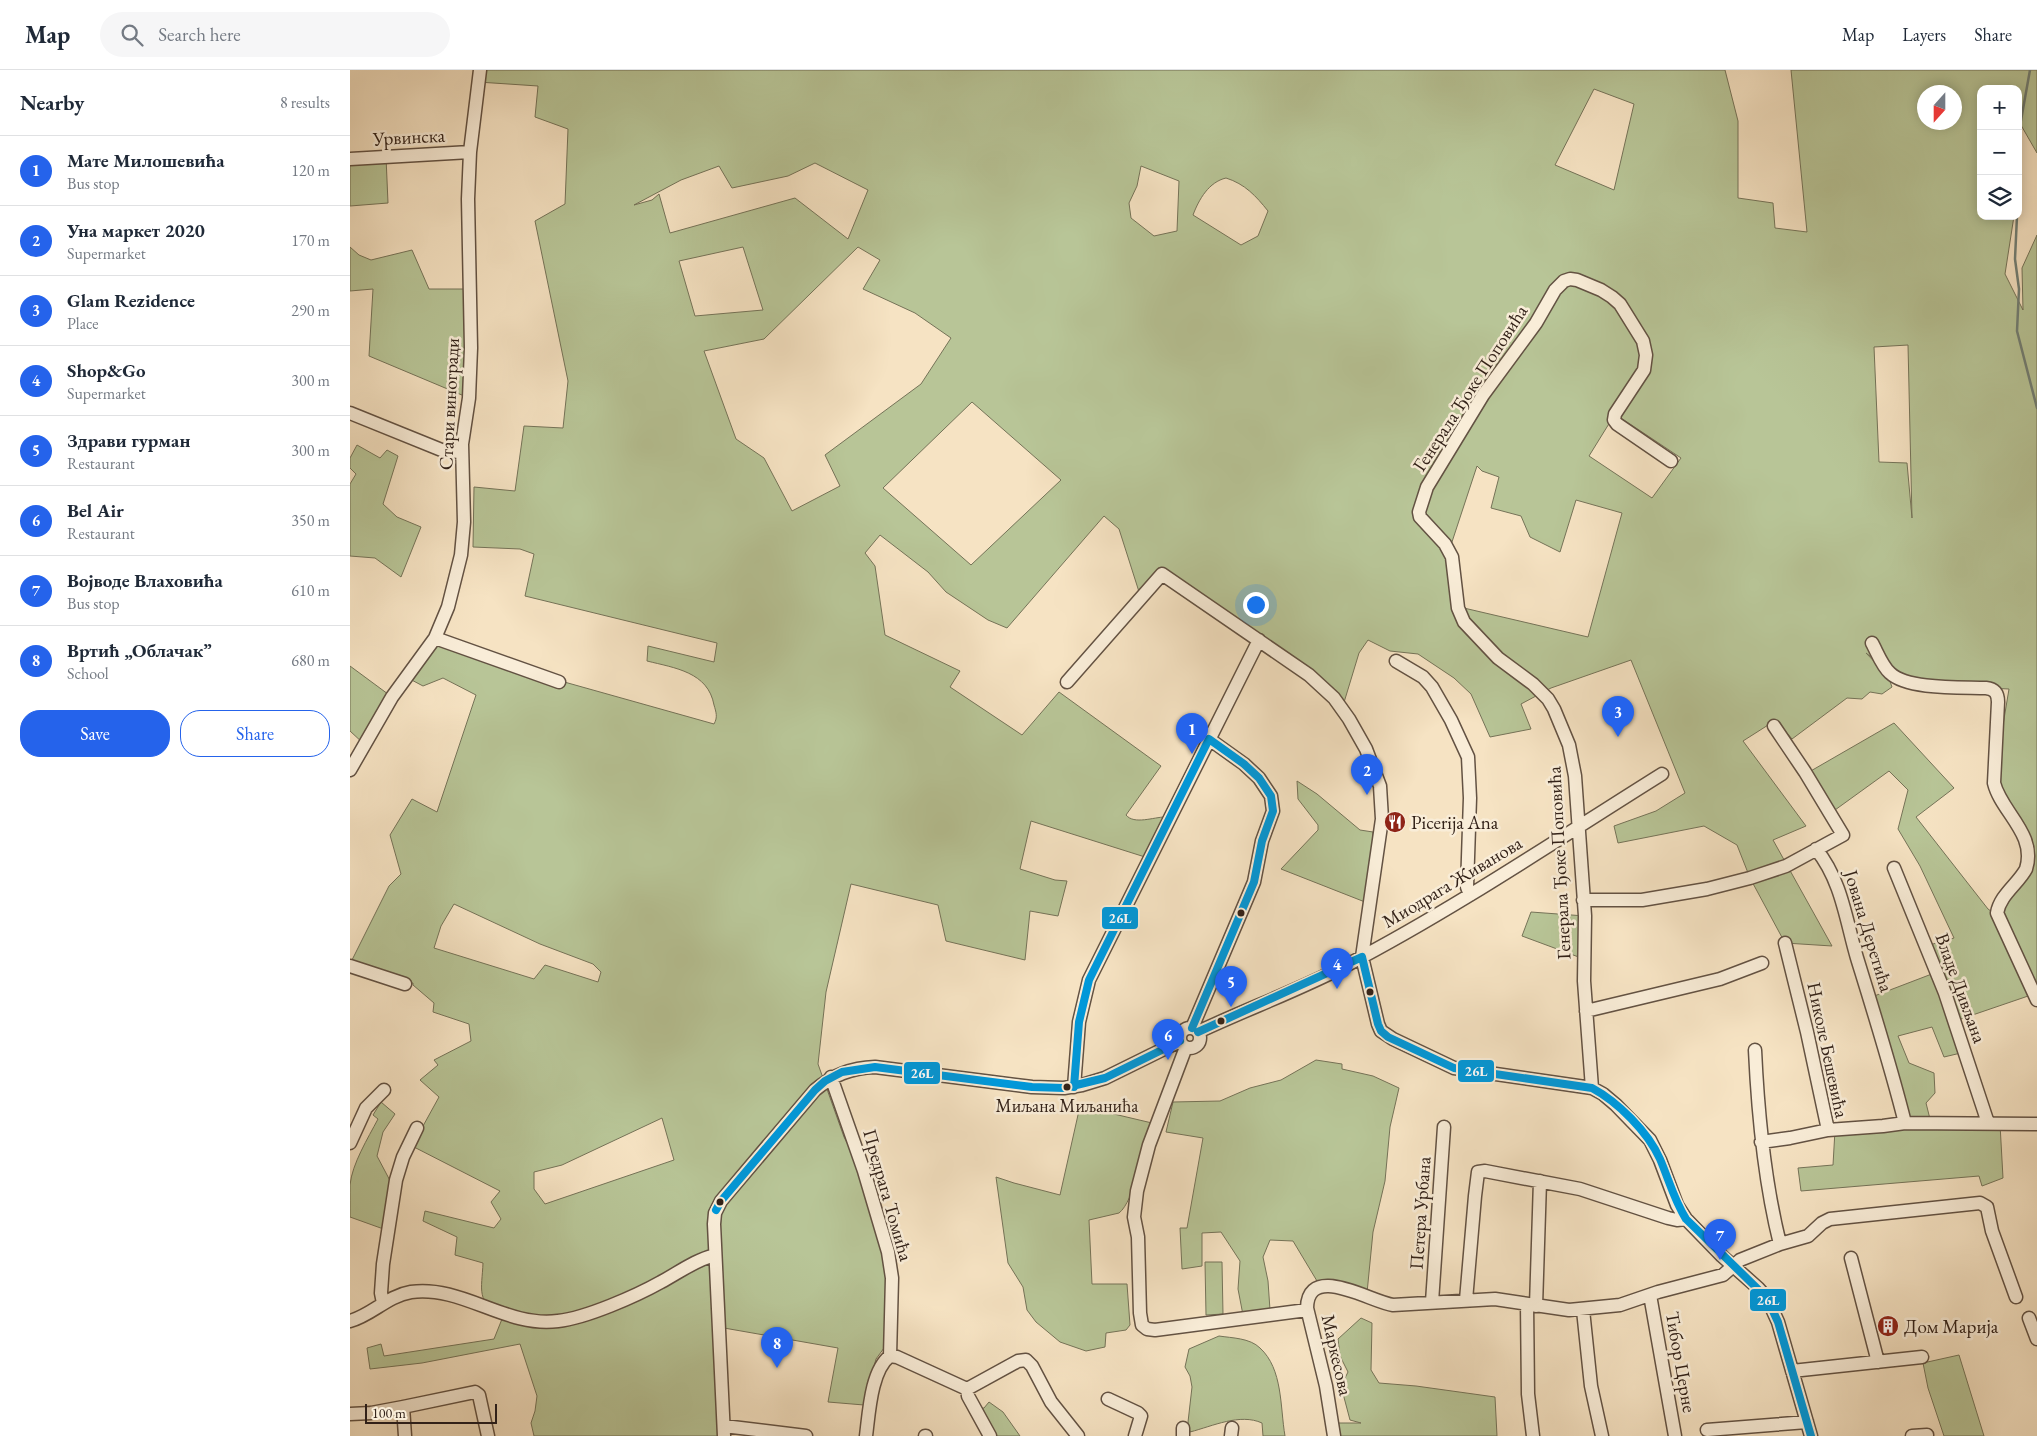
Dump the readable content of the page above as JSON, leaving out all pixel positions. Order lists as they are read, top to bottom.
{
  "streets": {
    "street": [
      "Урвинска",
      "Генерала Ђоке Поповића",
      "Стари виногради",
      "Миодрага Живанова",
      "Јована Деретића",
      "Владе Дивљана",
      "Николе Бешевића",
      "Предрага Томића",
      "Петера Урбана",
      "Маркесова",
      "Тибор Церне"
    ]
  },
  "crossings": [
    ["Урвинска", "Стари виногради"],
    ["Генерала Ђоке Поповића", "Миодрага Живанова"],
    ["Петера Урбана", "Маркесова"]
  ],
  "places": {
    "restaurant": ["Picerija Ana"],
    "other": ["Миљана Миљанића"],
    "building": ["Дом Марија"]
  },
  "lines": ["transit line 26L"],
  "scale_bar": "100 m",
  "north": "bottom",
  "page": {
    "header": "Map",
    "search": "Search here",
    "nav": ["Map", "Layers", "Share"],
    "heading": ["Nearby", "8 results"],
    "map_buttons": ["+", "−"],
    "list": [
      {
        "mark": "1",
        "name": "Мате Милошевића",
        "note": "Bus stop",
        "value": "120 m"
      },
      {
        "mark": "2",
        "name": "Уна маркет 2020",
        "note": "Supermarket",
        "value": "170 m"
      },
      {
        "mark": "3",
        "name": "Glam Rezidence",
        "note": "Place",
        "value": "290 m"
      },
      {
        "mark": "4",
        "name": "Shop&Go",
        "note": "Supermarket",
        "value": "300 m"
      },
      {
        "mark": "5",
        "name": "Здрави гурман",
        "note": "Restaurant",
        "value": "300 m"
      },
      {
        "mark": "6",
        "name": "Bel Air",
        "note": "Restaurant",
        "value": "350 m"
      },
      {
        "mark": "7",
        "name": "Војводе Влаховића",
        "note": "Bus stop",
        "value": "610 m"
      },
      {
        "mark": "8",
        "name": "Вртић „Облачак”",
        "note": "School",
        "value": "680 m"
      }
    ],
    "buttons": ["Save", "Share"],
    "pins": [
      "3",
      "1",
      "2",
      "4",
      "5",
      "6",
      "7",
      "8"
    ],
    "scale": "100 m"
  }
}
